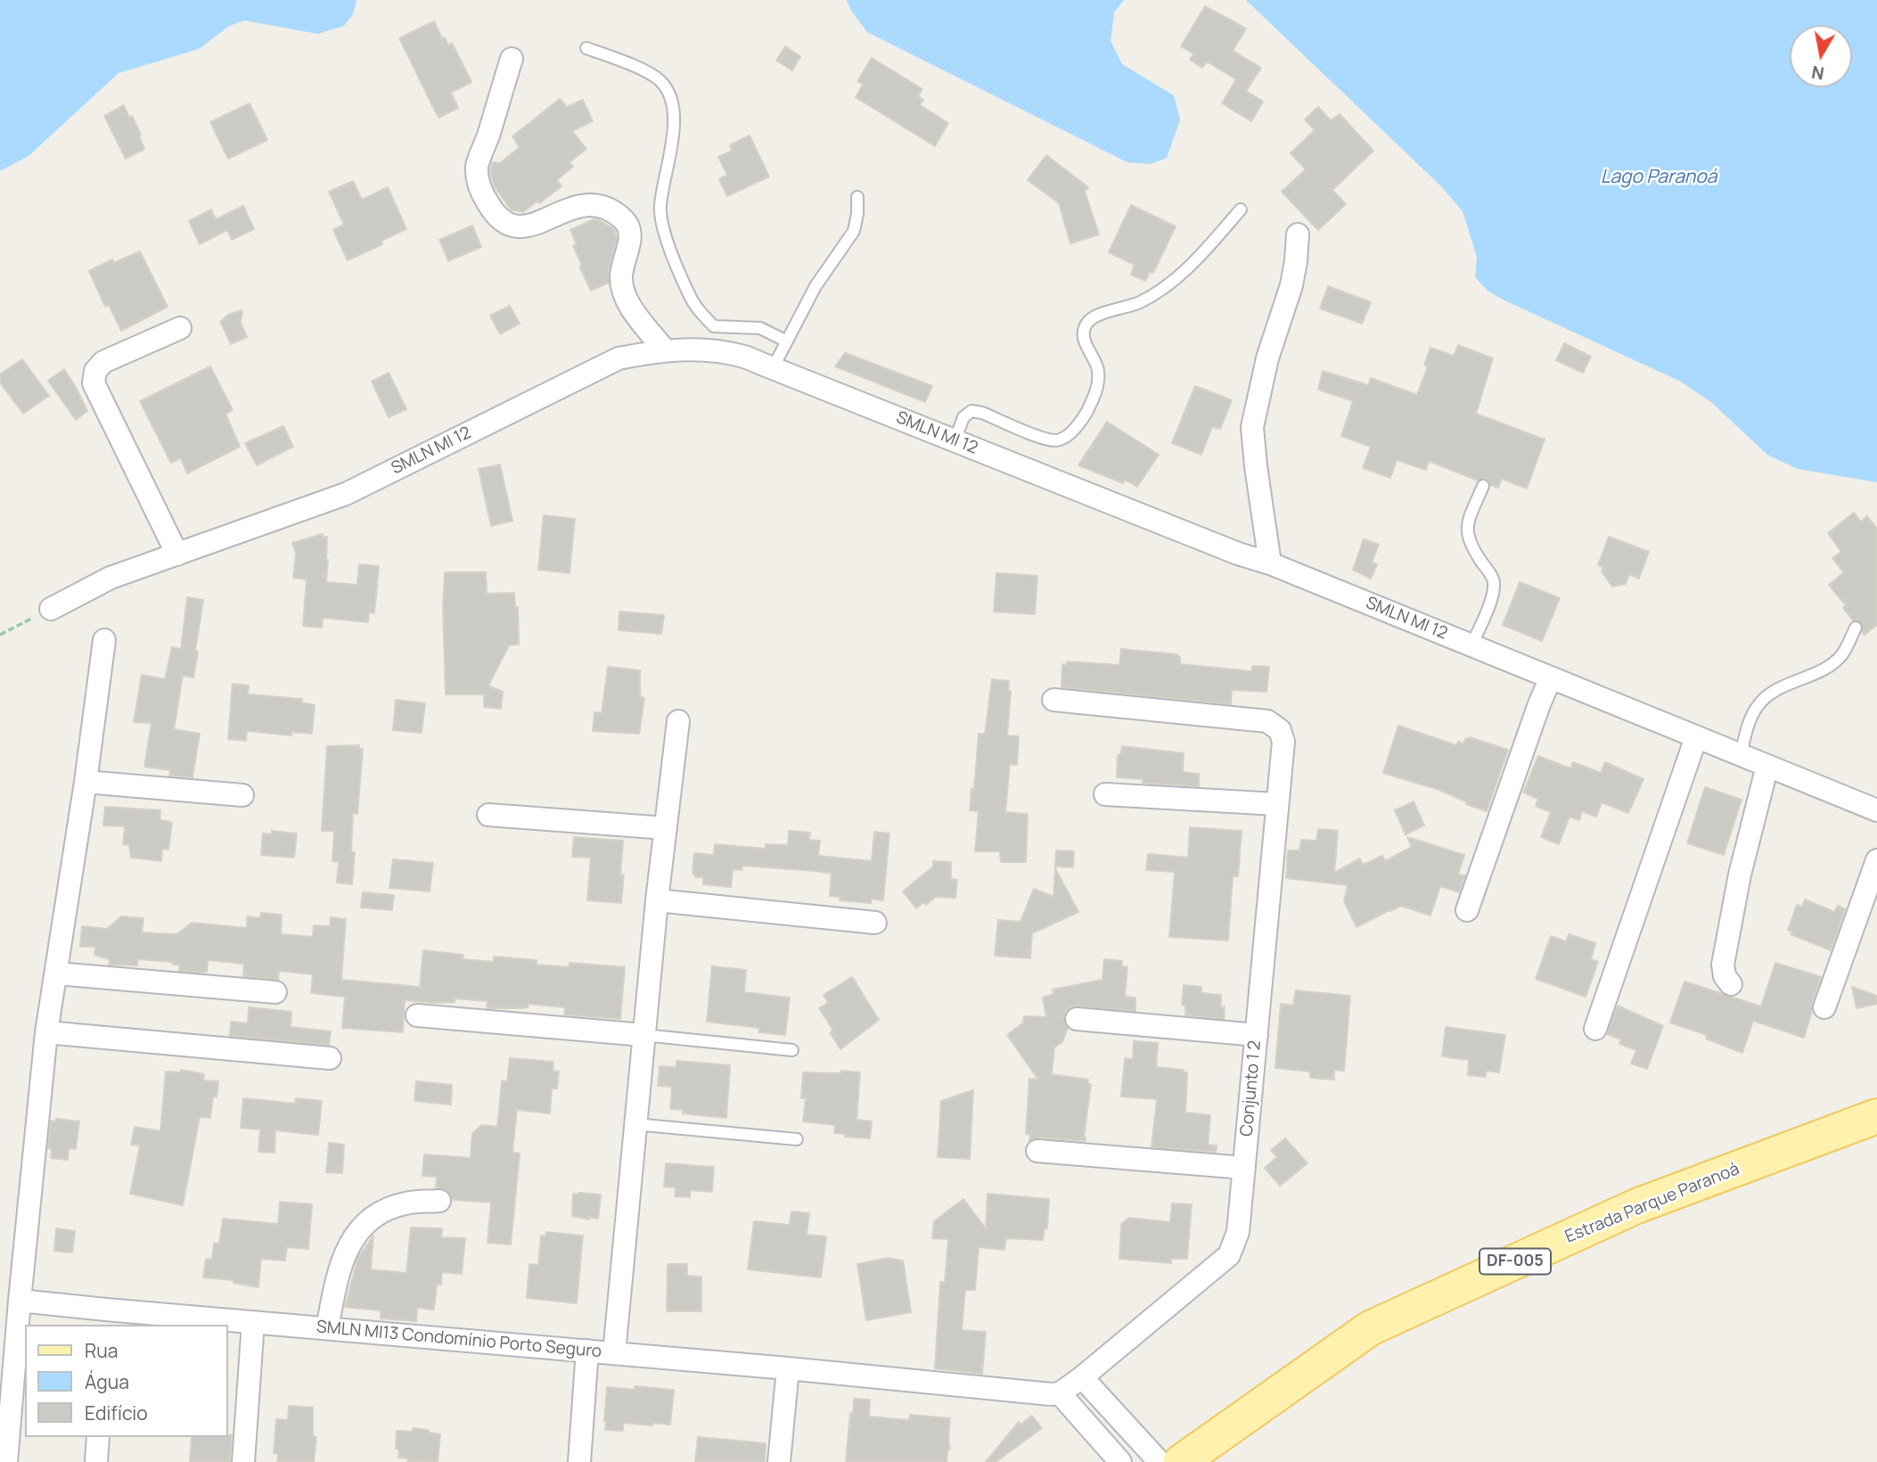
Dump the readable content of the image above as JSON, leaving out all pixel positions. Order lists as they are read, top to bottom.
{
  "streets": {
    "main road": ["Estrada Parque Paranoá", "DF-005"],
    "street": ["SMLN MI 12", "Conjunto 1 2", "SMLN MI13 Condomínio Porto Seguro"]
  },
  "water": ["Lago Paranoá"],
  "legend": ["Rua", "Água", "Edifício"],
  "north": "bottom"
}
